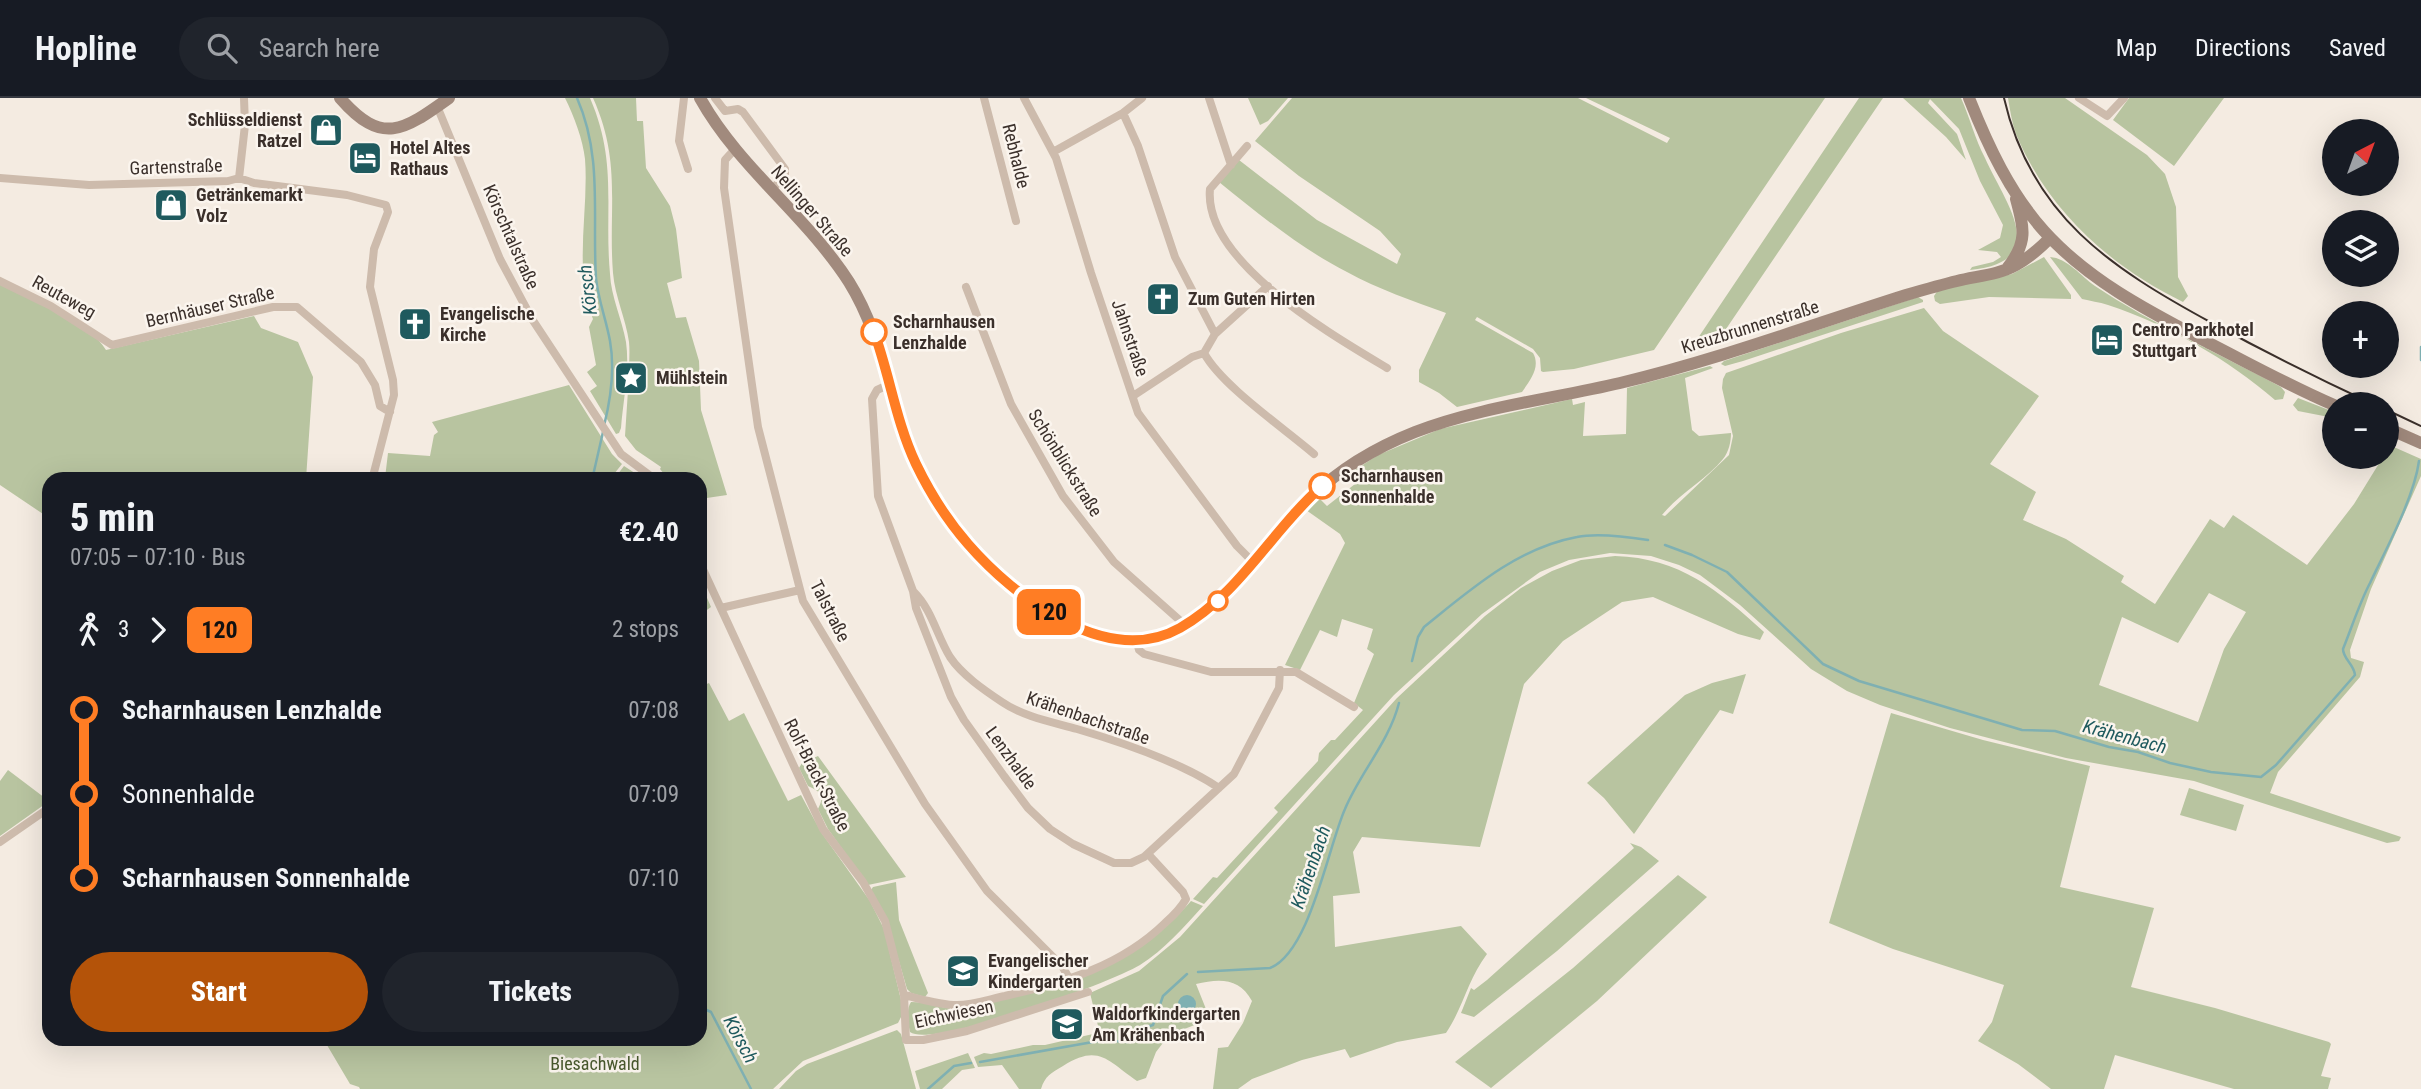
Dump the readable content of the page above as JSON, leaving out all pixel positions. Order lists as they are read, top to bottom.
{
  "streets": {
    "main road": ["Nellinger Straße", "Kreuzbrunnenstraße"],
    "street": [
      "Rebhalde",
      "Gartenstraße",
      "Körschtalstraße",
      "Reuteweg",
      "Bernhäuser Straße",
      "Jahnstraße",
      "Schönblickstraße",
      "Talstraße",
      "Krähenbachstraße",
      "Lenzhalde",
      "Rolf-Brack-Straße",
      "Eichwiesen"
    ]
  },
  "crossings": [
    ["Gartenstraße", "Bernhäuser Straße"],
    ["Nellinger Straße", "Kreuzbrunnenstraße"],
    ["Nellinger Straße", "Jahnstraße"],
    ["Nellinger Straße", "Schönblickstraße"],
    ["Nellinger Straße", "Talstraße"],
    ["Nellinger Straße", "Lenzhalde"],
    ["Reuteweg", "Bernhäuser Straße"],
    ["Krähenbachstraße", "Lenzhalde"],
    ["Rolf-Brack-Straße", "Eichwiesen"]
  ],
  "water": ["Körsch", "Krähenbach"],
  "parks": ["Biesachwald"],
  "places": {
    "shop": ["Schlüsseldienst Ratzel", "Getränkemarkt Volz"],
    "hotel": ["Hotel Altes Rathaus", "Centro Parkhotel Stuttgart"],
    "church": ["Zum Guten Hirten", "Evangelische Kirche"],
    "other": ["Scharnhausen Lenzhalde", "Scharnhausen Sonnenhalde"],
    "place": ["Mühlstein"],
    "school or university": ["Evangelischer Kindergarten", "Waldorfkindergarten Am Krähenbach"]
  },
  "lines": ["bus line 120"],
  "north": "top right",
  "page": {
    "header": "Hopline",
    "search": "Search here",
    "nav": ["Map", "Directions", "Saved"],
    "on_map": "120",
    "map_buttons": ["+", "−"],
    "heading": ["5 min", "07:05 – 07:10 · Bus", "€2.40"],
    "legs": ["3", "120", "2 stops"],
    "list": [
      {
        "name": "Scharnhausen Lenzhalde",
        "value": "07:08"
      },
      {
        "name": "Sonnenhalde",
        "value": "07:09"
      },
      {
        "name": "Scharnhausen Sonnenhalde",
        "value": "07:10"
      }
    ],
    "buttons": ["Start", "Tickets"]
  }
}
